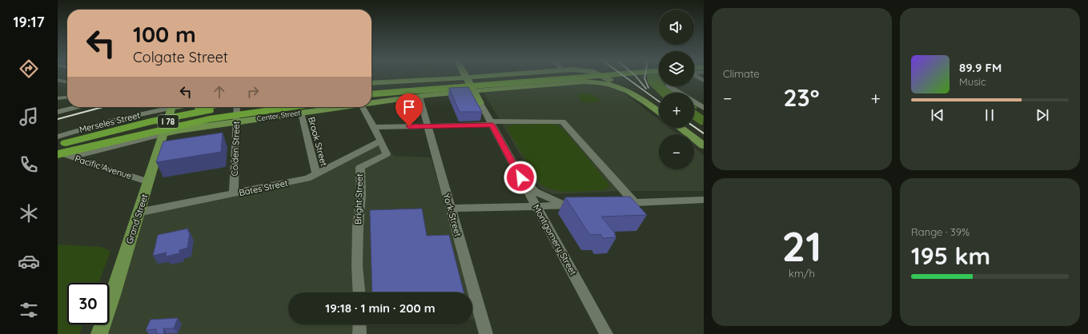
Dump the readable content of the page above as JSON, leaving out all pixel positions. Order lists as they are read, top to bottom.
{
  "streets": {
    "highway": ["I 78"],
    "main road": ["Center Street", "Grand Street", "Montgomery Street"],
    "street": [
      "Merseles Street",
      "Brook Street",
      "Colden Street",
      "Pacific Avenue",
      "Bates Street",
      "Bright Street",
      "York Street"
    ]
  },
  "crossings": [
    ["Center Street", "Brook Street"],
    ["Center Street", "Colden Street"],
    ["Center Street", "York Street"],
    ["Center Street", "Grand Street"],
    ["Center Street", "Montgomery Street"],
    ["Brook Street", "Bates Street"],
    ["Colden Street", "Bates Street"],
    ["Pacific Avenue", "Grand Street"],
    ["Bates Street", "Bright Street"],
    ["Bates Street", "Grand Street"]
  ],
  "page": {
    "tabs": "19:17",
    "tile": [
      "Climate",
      ["21", "km/h"],
      ["Range · 39%", "195 km"]
    ],
    "map_buttons": ["+", "−"],
    "turn": ["100 m", "Colgate Street"],
    "song": ["89.9 FM", "Music"],
    "heat": ["−", "23°", "+"],
    "limit": "30",
    "trip": "19:18 · 1 min · 200 m"
  }
}
